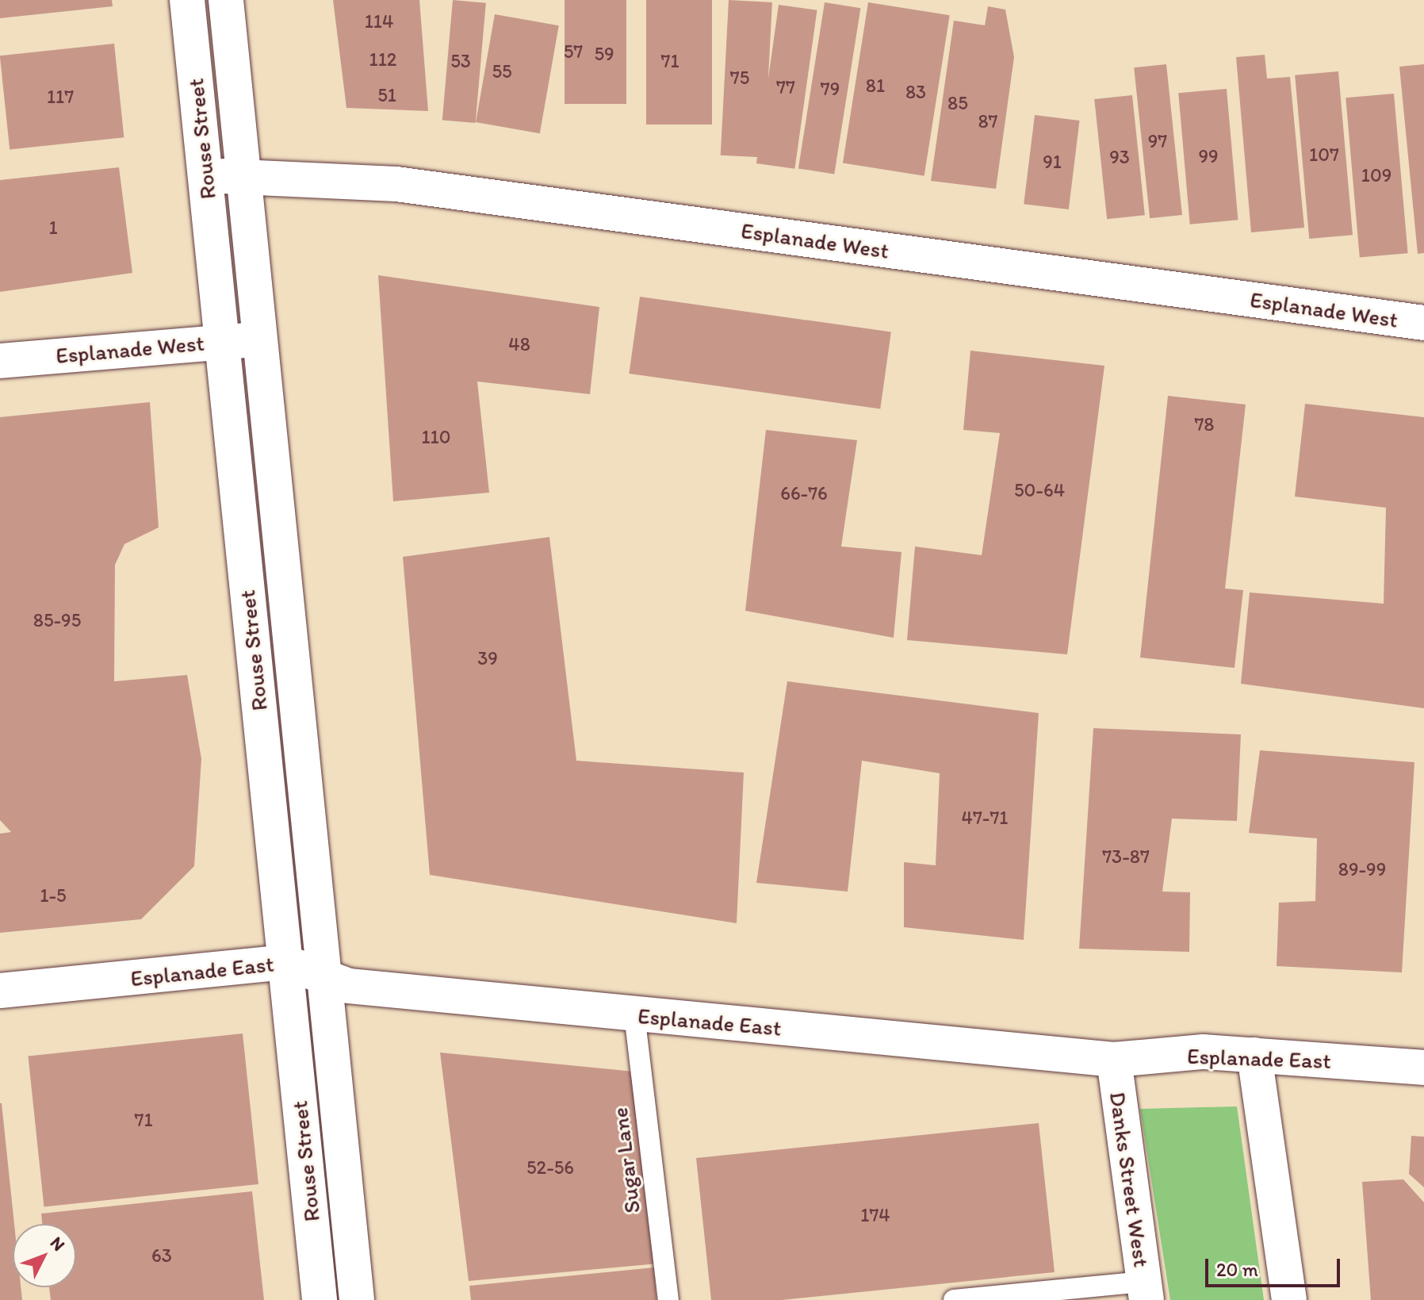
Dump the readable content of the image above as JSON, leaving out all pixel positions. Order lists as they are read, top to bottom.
{
  "streets": {
    "street": [
      "Rouse Street",
      "Esplanade West",
      "Esplanade East",
      "Danks Street West"
    ],
    "lane": ["Sugar Lane"]
  },
  "crossings": [
    ["Rouse Street", "Esplanade West"],
    ["Rouse Street", "Esplanade East"],
    ["Esplanade East", "Sugar Lane"],
    ["Esplanade East", "Danks Street West"]
  ],
  "house_numbers": [
    "114",
    "57",
    "59",
    "112",
    "53",
    "71",
    "55",
    "75",
    "81",
    "77",
    "79",
    "83",
    "51",
    "117",
    "85",
    "87",
    "97",
    "107",
    "99",
    "93",
    "91",
    "109",
    "1",
    "48",
    "78",
    "110",
    "50-64",
    "66-76",
    "85-95",
    "39",
    "47-71",
    "73-87",
    "89-99",
    "1-5",
    "71",
    "52-56",
    "174",
    "63"
  ],
  "scale_bar": "20 m",
  "north": "top right"
}
